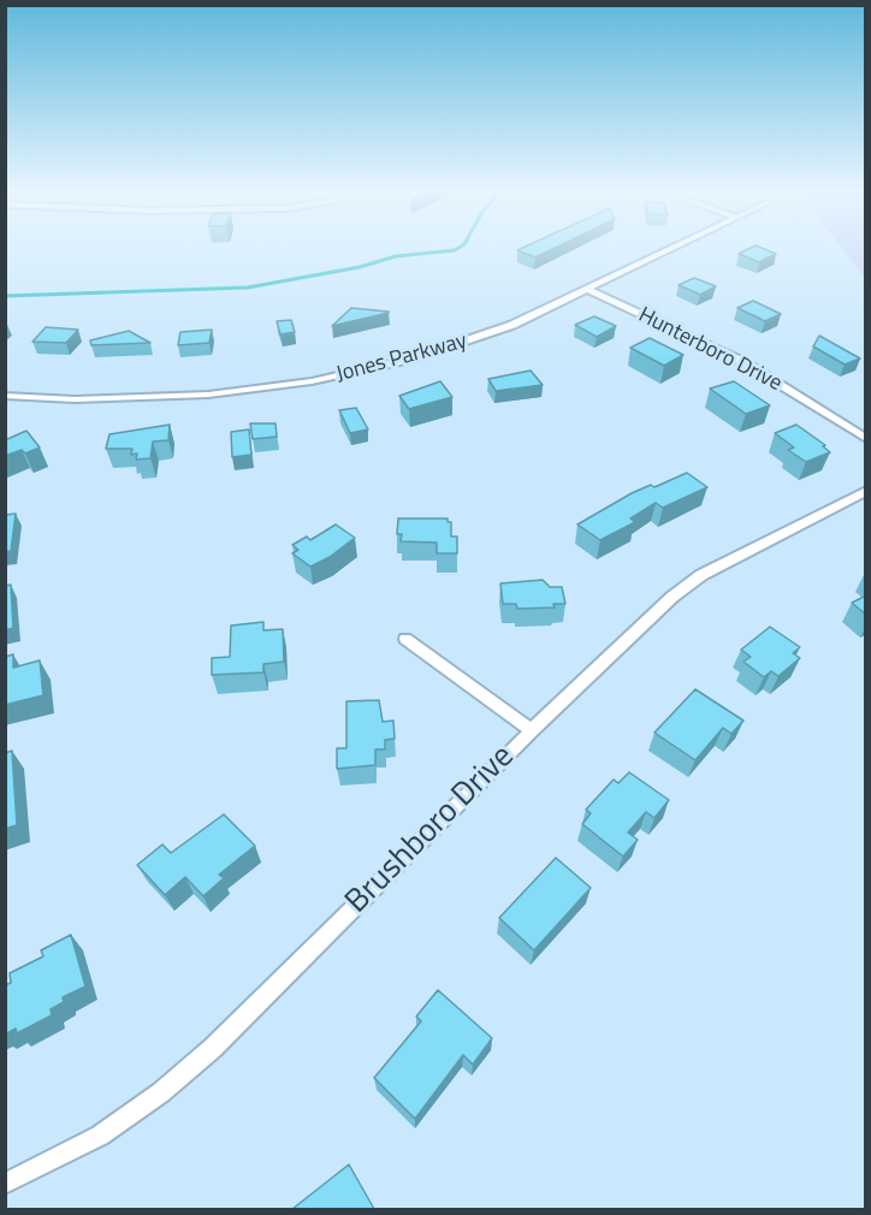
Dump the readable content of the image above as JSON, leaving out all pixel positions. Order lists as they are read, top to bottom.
{
  "streets": {
    "street": ["Hunterboro Drive", "Jones Parkway", "Brushboro Drive"]
  },
  "crossings": [
    ["Hunterboro Drive", "Jones Parkway"]
  ]
}
